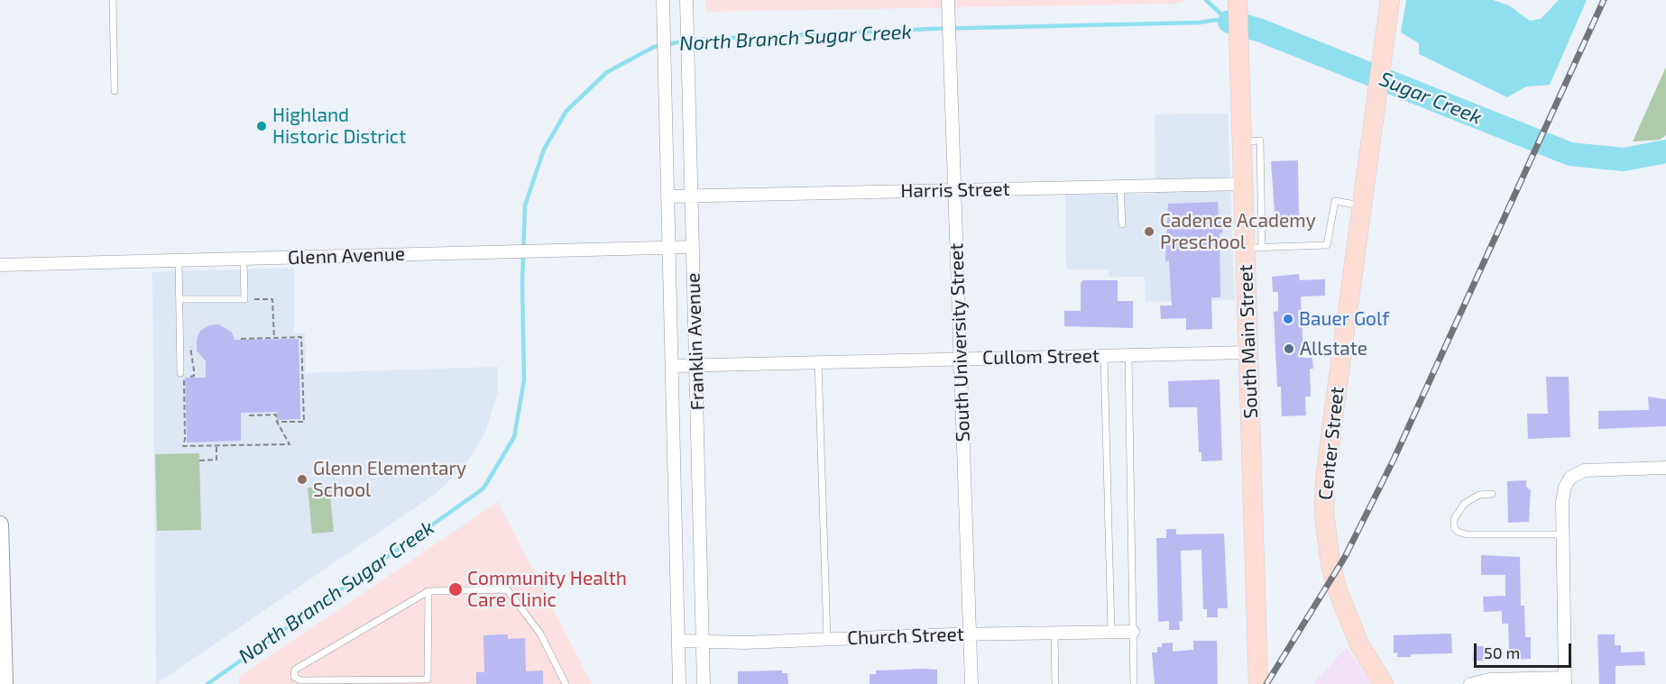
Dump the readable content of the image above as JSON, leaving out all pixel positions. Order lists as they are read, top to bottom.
{
  "streets": {
    "main road": ["South Main Street", "Center Street"],
    "street": [
      "Harris Street",
      "Glenn Avenue",
      "Franklin Avenue",
      "South University Street",
      "Cullom Street",
      "Church Street"
    ]
  },
  "crossings": [
    ["Harris Street", "Franklin Avenue"],
    ["Harris Street", "South Main Street"],
    ["Harris Street", "South University Street"],
    ["Glenn Avenue", "Franklin Avenue"],
    ["Franklin Avenue", "Cullom Street"],
    ["Franklin Avenue", "Church Street"],
    ["South Main Street", "Cullom Street"],
    ["South University Street", "Cullom Street"],
    ["South University Street", "Church Street"]
  ],
  "water": ["North Branch Sugar Creek", "Sugar Creek"],
  "places": [
    "Highland Historic District",
    "Cadence Academy Preschool",
    "Bauer Golf",
    "Allstate",
    "Glenn Elementary School",
    "Community Health Care Clinic"
  ],
  "scale_bar": "50 m"
}
